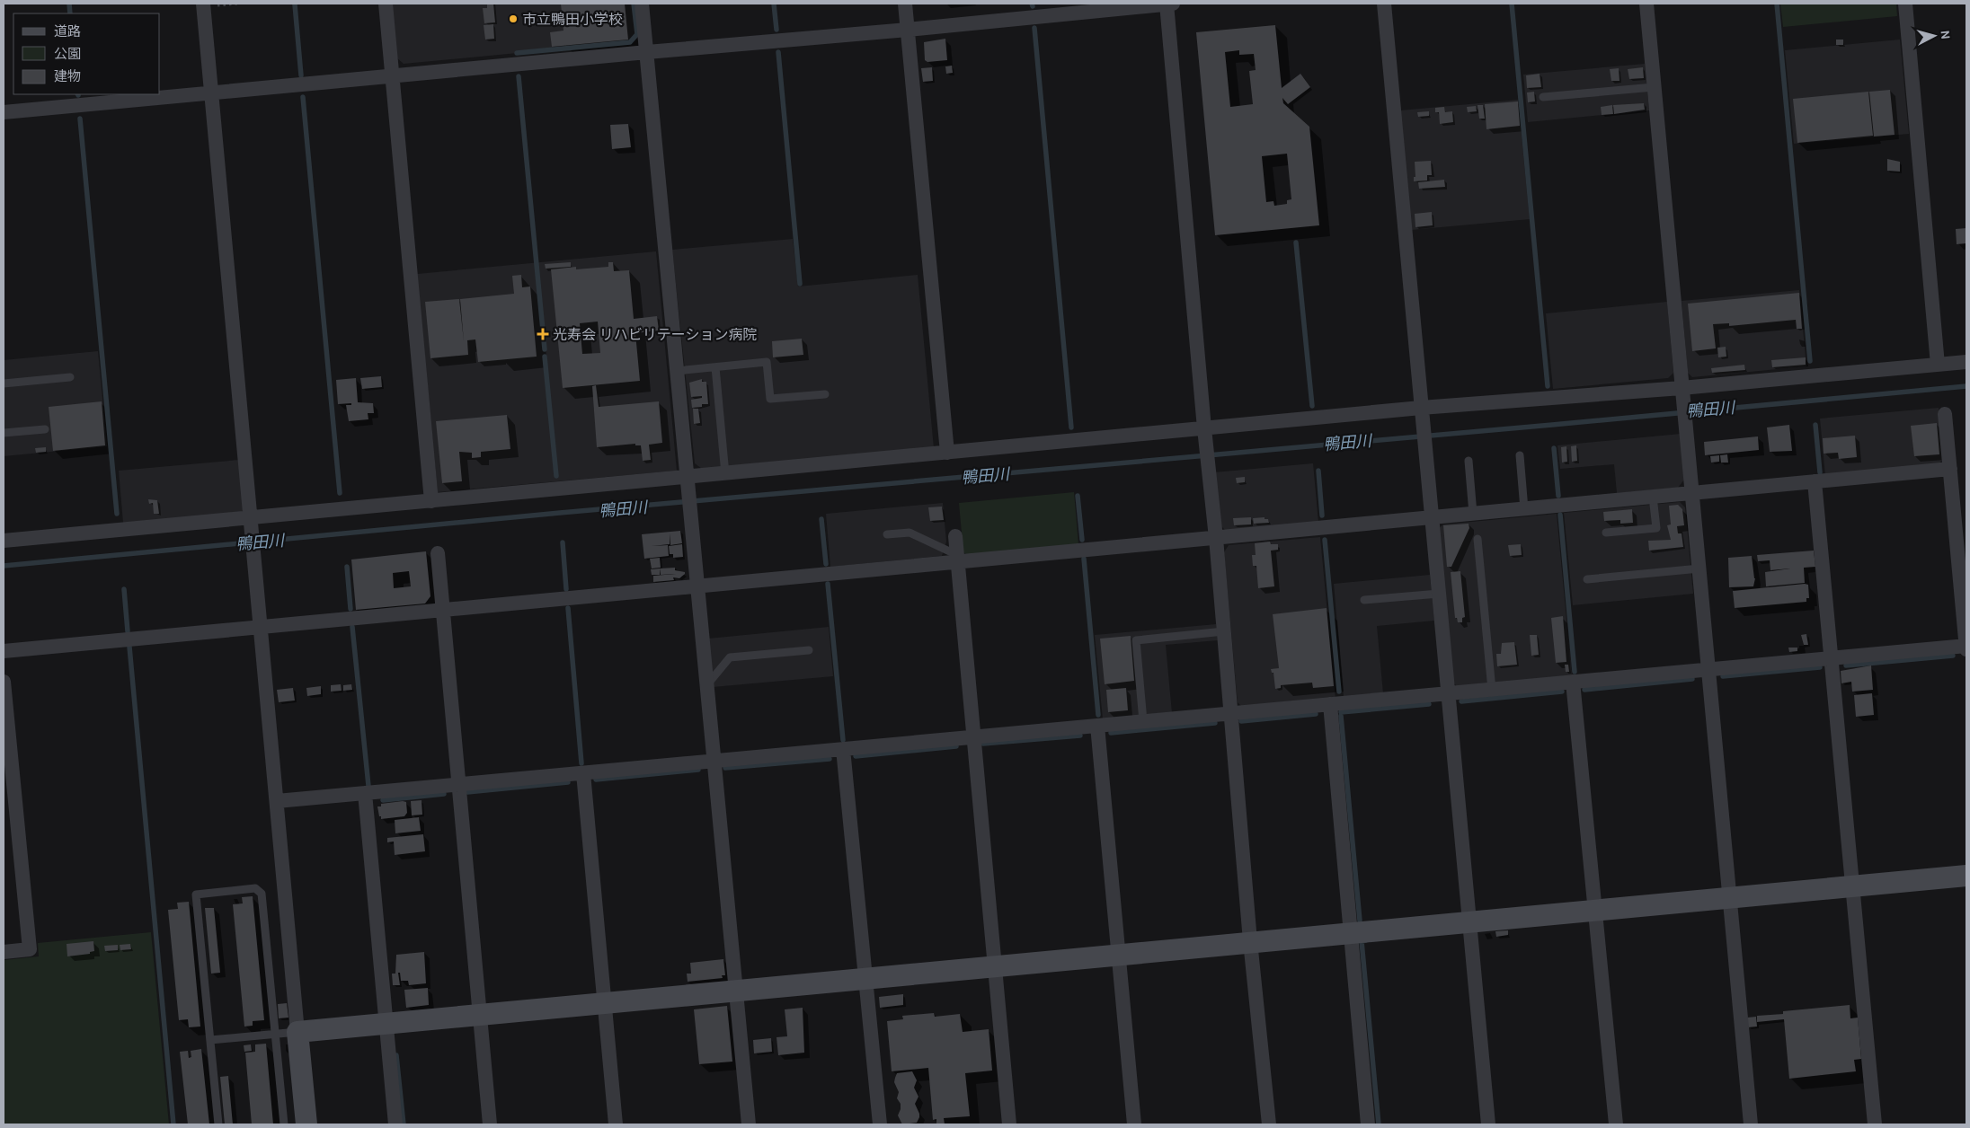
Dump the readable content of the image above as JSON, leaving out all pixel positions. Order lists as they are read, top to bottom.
{
  "water": ["鴨田川"],
  "places": {
    "other": ["市立鴨田小学校"],
    "health": ["光寿会 リハビリテーション病院"]
  },
  "legend": ["道路", "公園", "建物"],
  "north": "right"
}
